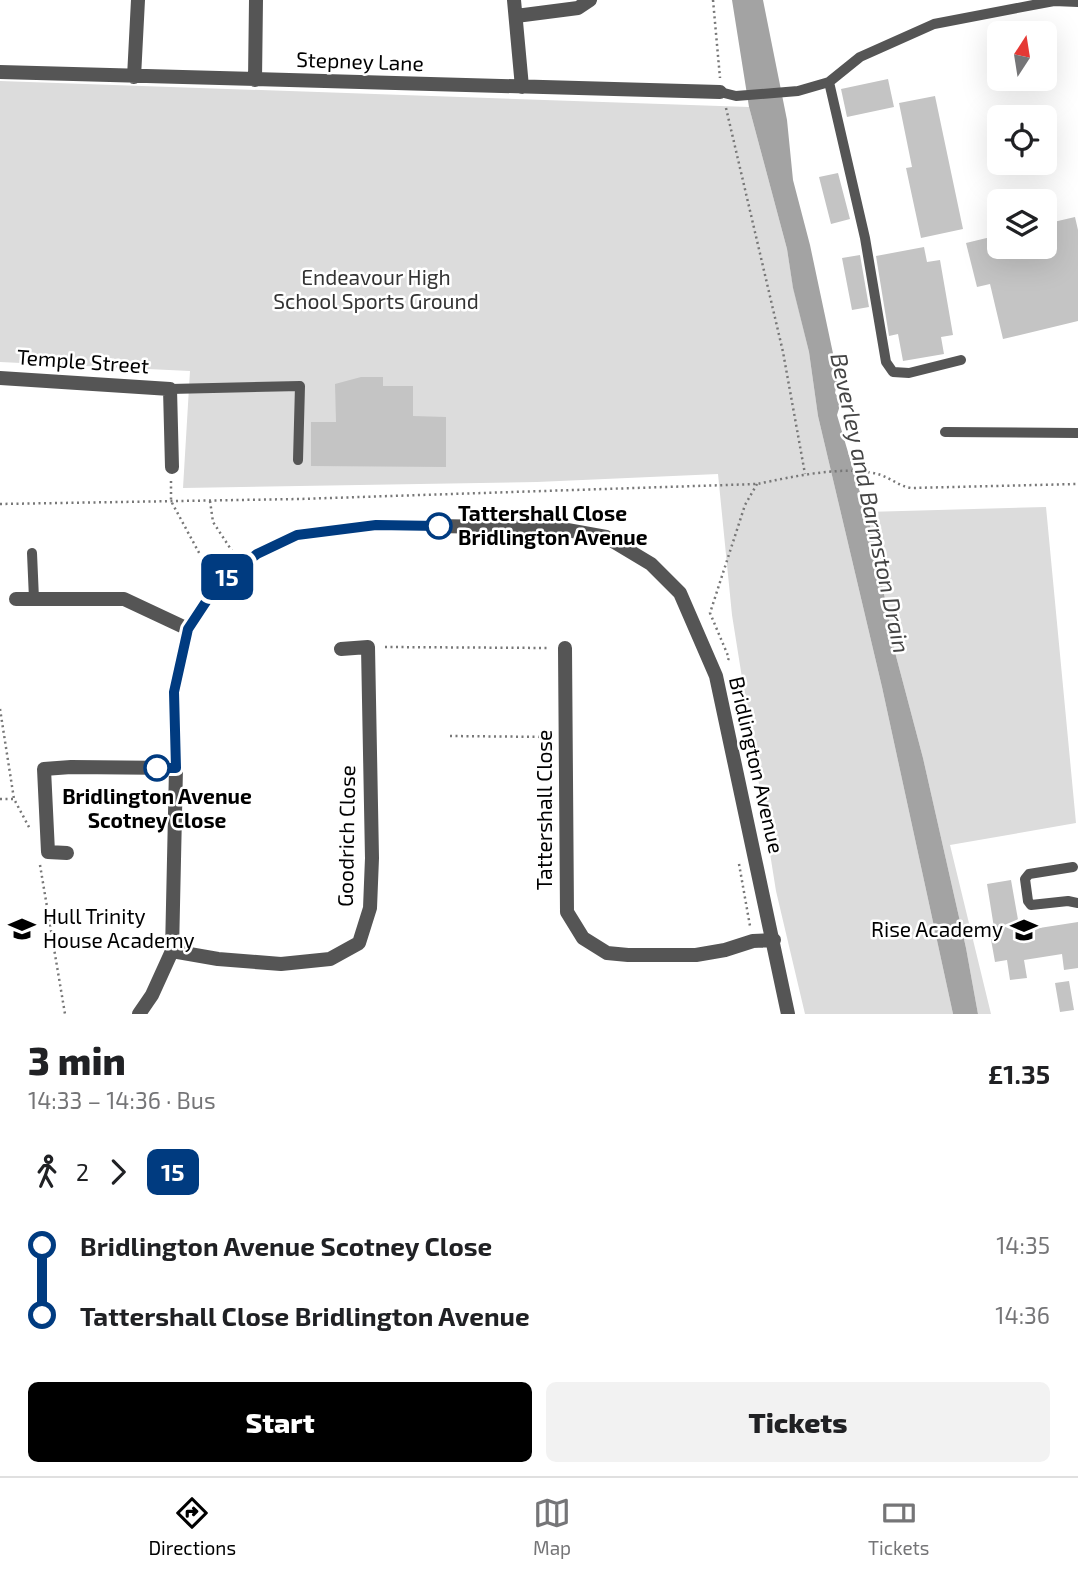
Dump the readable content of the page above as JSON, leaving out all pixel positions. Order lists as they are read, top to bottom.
{
  "streets": {
    "street": [
      "Stepney Lane",
      "Temple Street",
      "Bridlington Avenue",
      "Tattershall Close",
      "Goodrich Close"
    ]
  },
  "crossings": [
    ["Bridlington Avenue", "Tattershall Close"],
    ["Bridlington Avenue", "Goodrich Close"]
  ],
  "water": ["Beverley and Barmston Drain"],
  "parks": ["Endeavour High School Sports Ground"],
  "places": {
    "other": ["Tattershall Close Bridlington Avenue", "Bridlington Avenue Scotney Close"],
    "school or university": ["Hull Trinity House Academy", "Rise Academy"]
  },
  "lines": ["bus line 15"],
  "north": "top",
  "page": {
    "on_map": "15",
    "heading": ["3 min", "14:33 – 14:36 · Bus", "£1.35"],
    "legs": ["2", "15"],
    "list": [
      {
        "name": "Bridlington Avenue Scotney Close",
        "value": "14:35"
      },
      {
        "name": "Tattershall Close Bridlington Avenue",
        "value": "14:36"
      }
    ],
    "buttons": ["Start", "Tickets"],
    "tabs": ["Directions", "Map", "Tickets"]
  }
}
